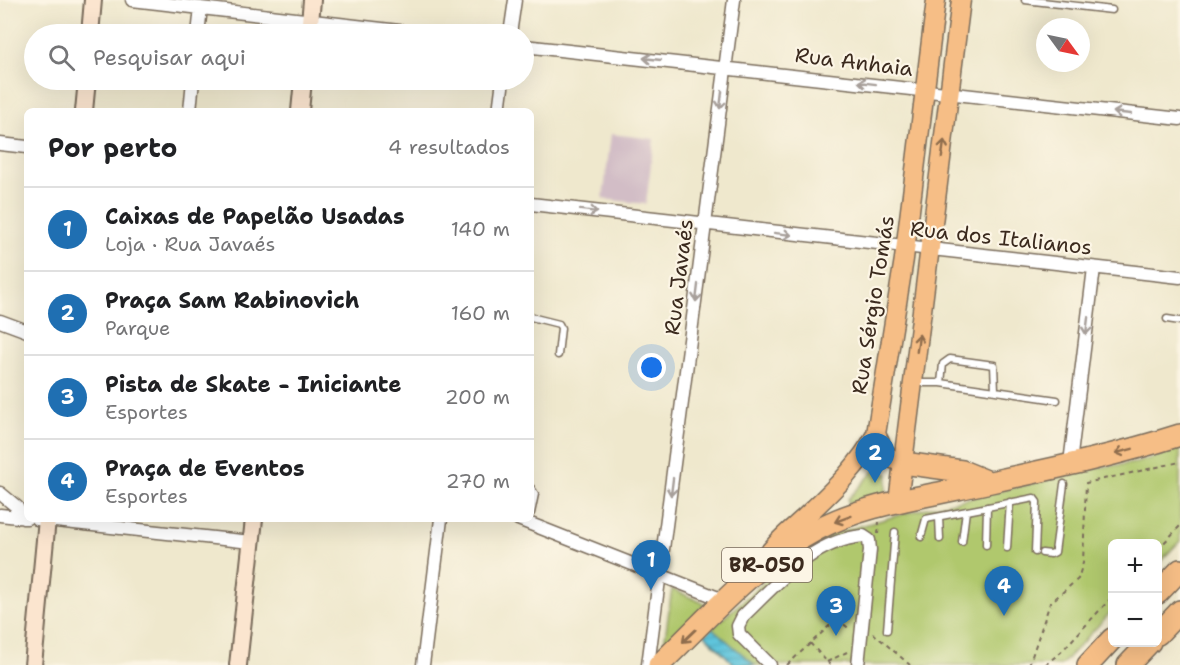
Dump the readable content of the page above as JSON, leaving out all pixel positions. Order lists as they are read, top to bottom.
{
  "streets": {
    "highway": ["BR-050"],
    "main road": ["Rua Sérgio Tomás"],
    "street": ["Rua Anhaia", "Rua dos Italianos", "Rua Javaés"]
  },
  "crossings": [
    ["Rua Anhaia", "Rua Javaés"],
    ["Rua Anhaia", "Rua Sérgio Tomás"],
    ["Rua dos Italianos", "Rua Javaés"],
    ["Rua dos Italianos", "Rua Sérgio Tomás"],
    ["Rua Sérgio Tomás", "BR-050"]
  ],
  "one_way": ["Rua Anhaia", "Rua dos Italianos", "Rua Javaés"],
  "north": "bottom right",
  "page": {
    "search": "Pesquisar aqui",
    "heading": ["Por perto", "4 resultados"],
    "list": [
      {
        "mark": "1",
        "name": "Caixas de Papelão Usadas",
        "note": "Loja · Rua Javaés",
        "value": "140 m"
      },
      {
        "mark": "2",
        "name": "Praça Sam Rabinovich",
        "note": "Parque",
        "value": "160 m"
      },
      {
        "mark": "3",
        "name": "Pista de Skate - Iniciante",
        "note": "Esportes",
        "value": "200 m"
      },
      {
        "mark": "4",
        "name": "Praça de Eventos",
        "note": "Esportes",
        "value": "270 m"
      }
    ],
    "pins": [
      "2",
      "1",
      "4",
      "3"
    ],
    "map_buttons": ["+", "−"]
  }
}
